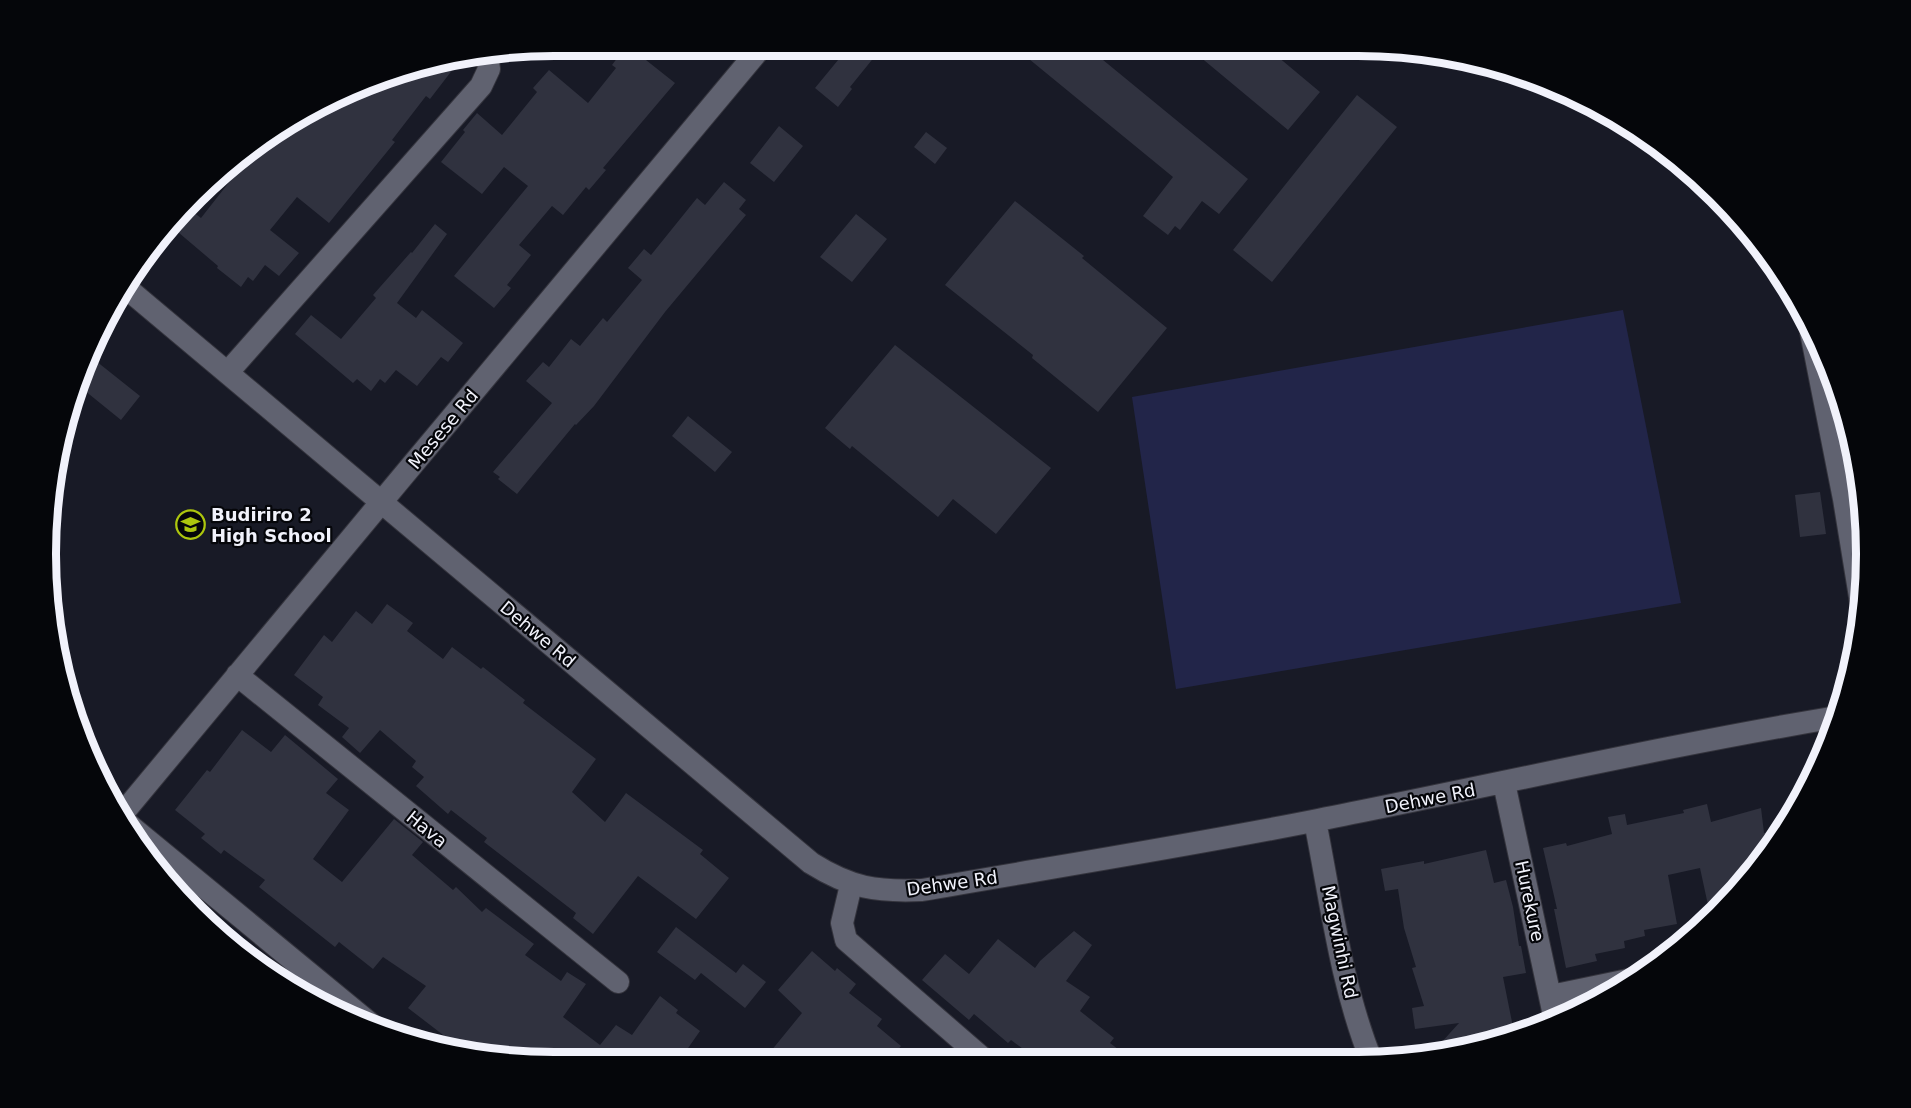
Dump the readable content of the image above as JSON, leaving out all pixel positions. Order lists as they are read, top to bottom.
{
  "streets": {
    "street": [
      "Mesese Rd",
      "Dehwe Rd",
      "Hava",
      "Hurekure",
      "Magwinhi Rd"
    ]
  },
  "crossings": [
    ["Mesese Rd", "Dehwe Rd"],
    ["Mesese Rd", "Hava"],
    ["Dehwe Rd", "Hurekure"],
    ["Dehwe Rd", "Magwinhi Rd"]
  ],
  "places": {
    "school or university": ["Budiriro 2 High School"]
  }
}
